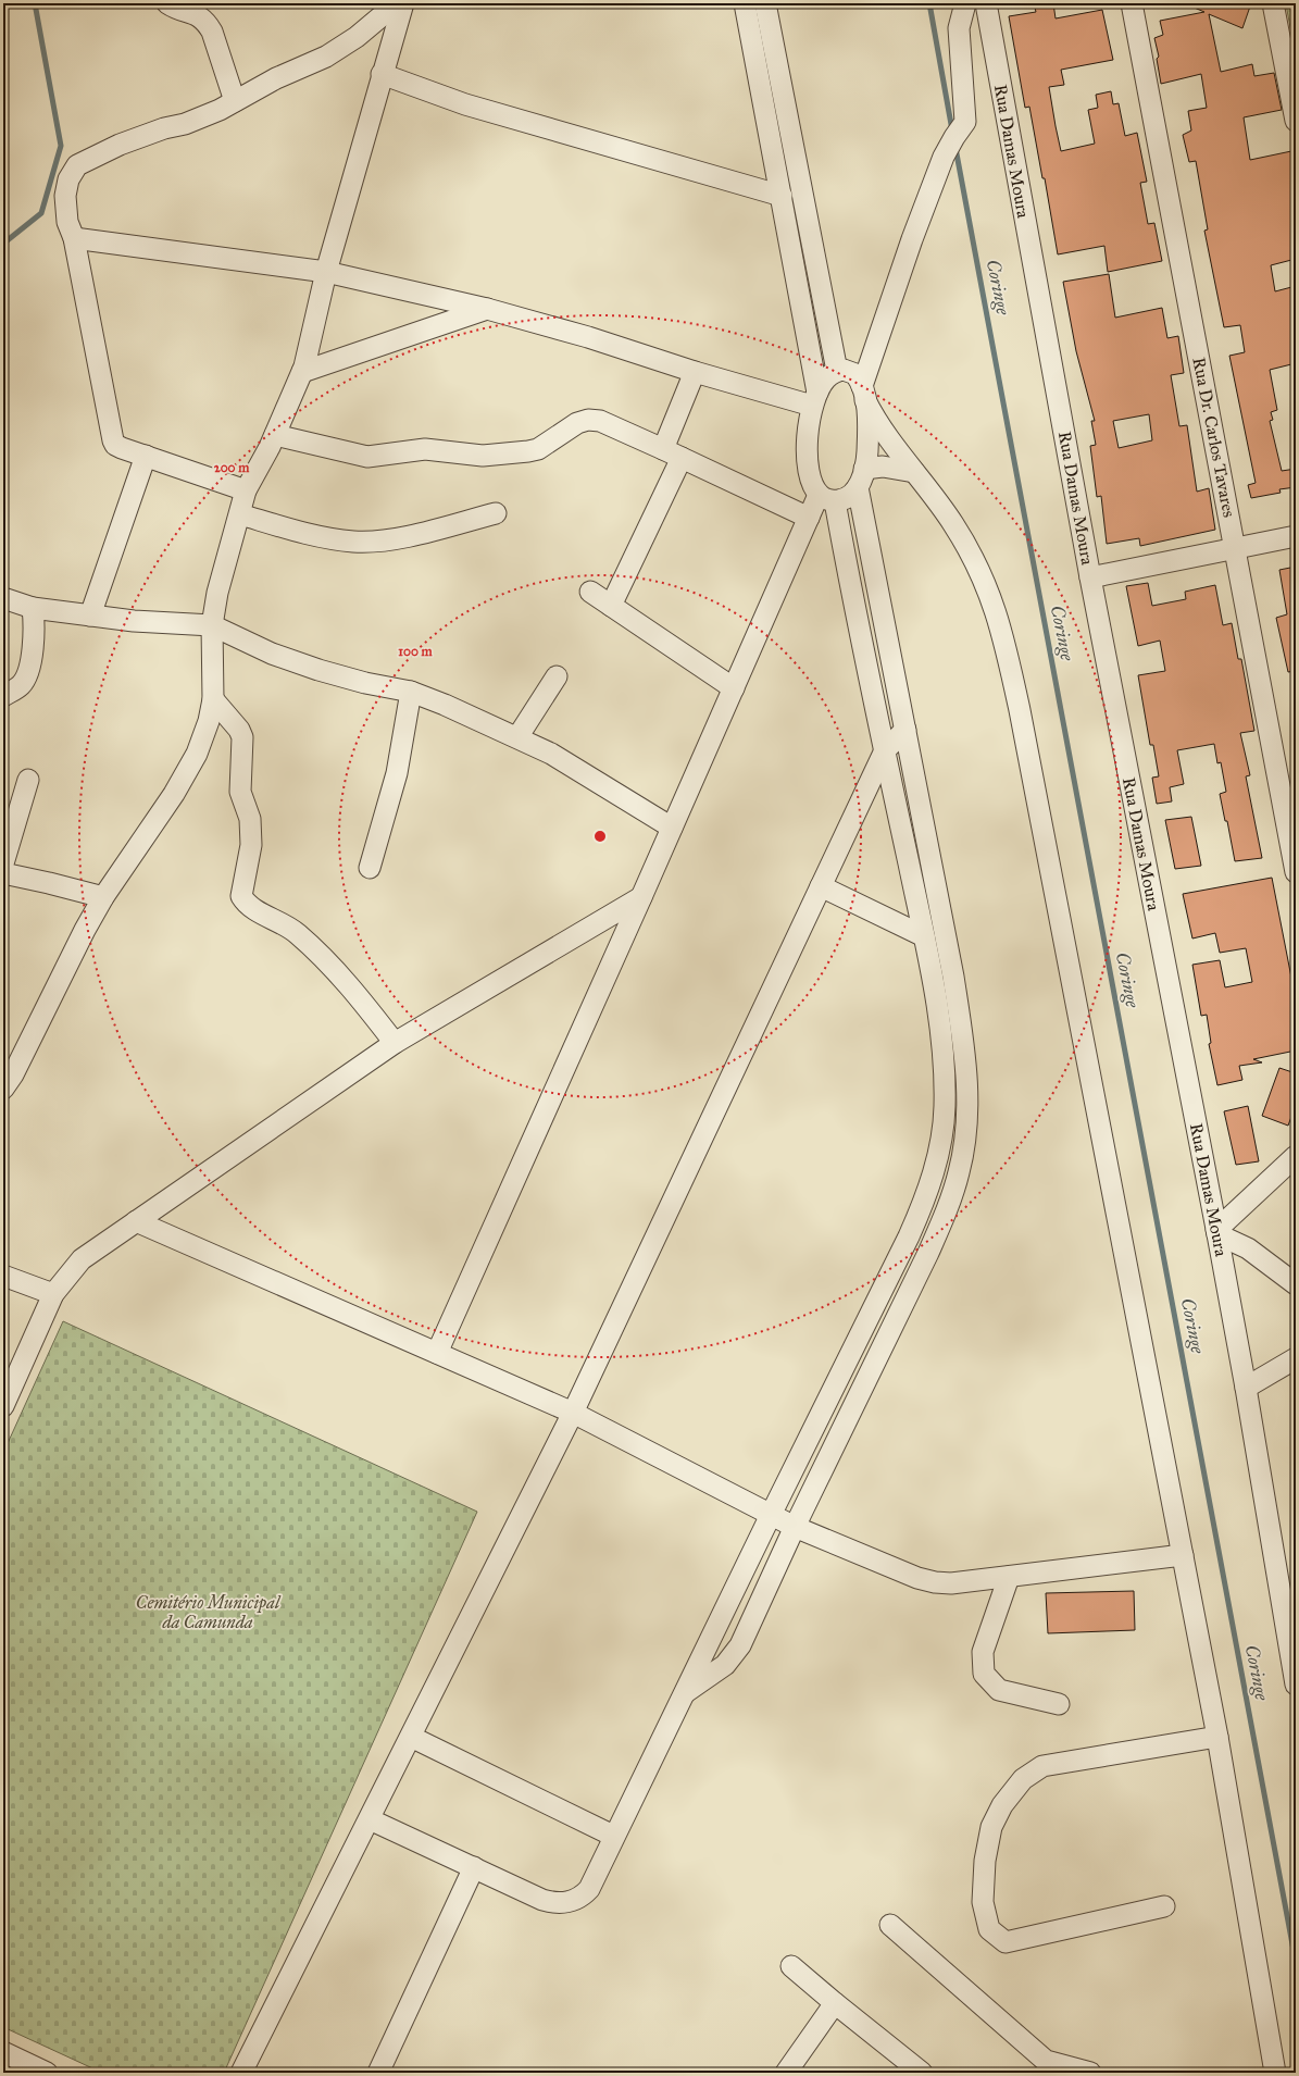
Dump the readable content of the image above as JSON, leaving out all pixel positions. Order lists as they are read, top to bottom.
{
  "streets": {
    "street": ["Rua Damas Moura", "Rua Dr. Carlos Tavares"]
  },
  "water": ["Coringe"],
  "parks": ["Cemitério Municipal da Camunda"],
  "rings": ["200 m", "100 m"]
}
